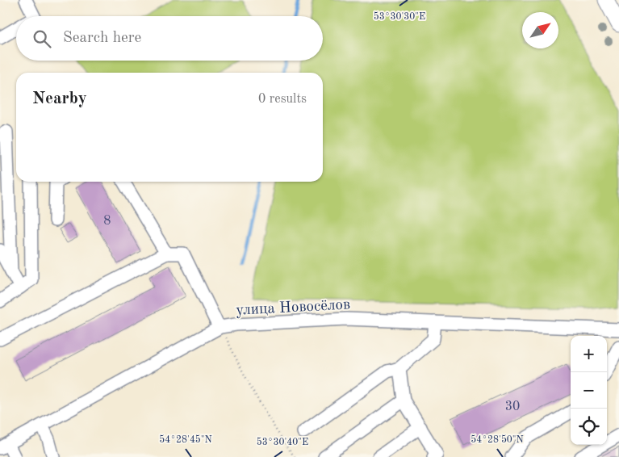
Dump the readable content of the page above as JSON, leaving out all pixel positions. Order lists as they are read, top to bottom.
{
  "streets": {
    "street": ["улица Новосёлов"]
  },
  "house_numbers": ["8", "30"],
  "north": "top right",
  "page": {
    "search": "Search here",
    "heading": ["Nearby", "0 results"],
    "map_buttons": ["+", "−"]
  },
  "coordinates": [
    "53°30'30\"E",
    "54°28'45\"N",
    "54°28'50\"N",
    "53°30'40\"E"
  ]
}
